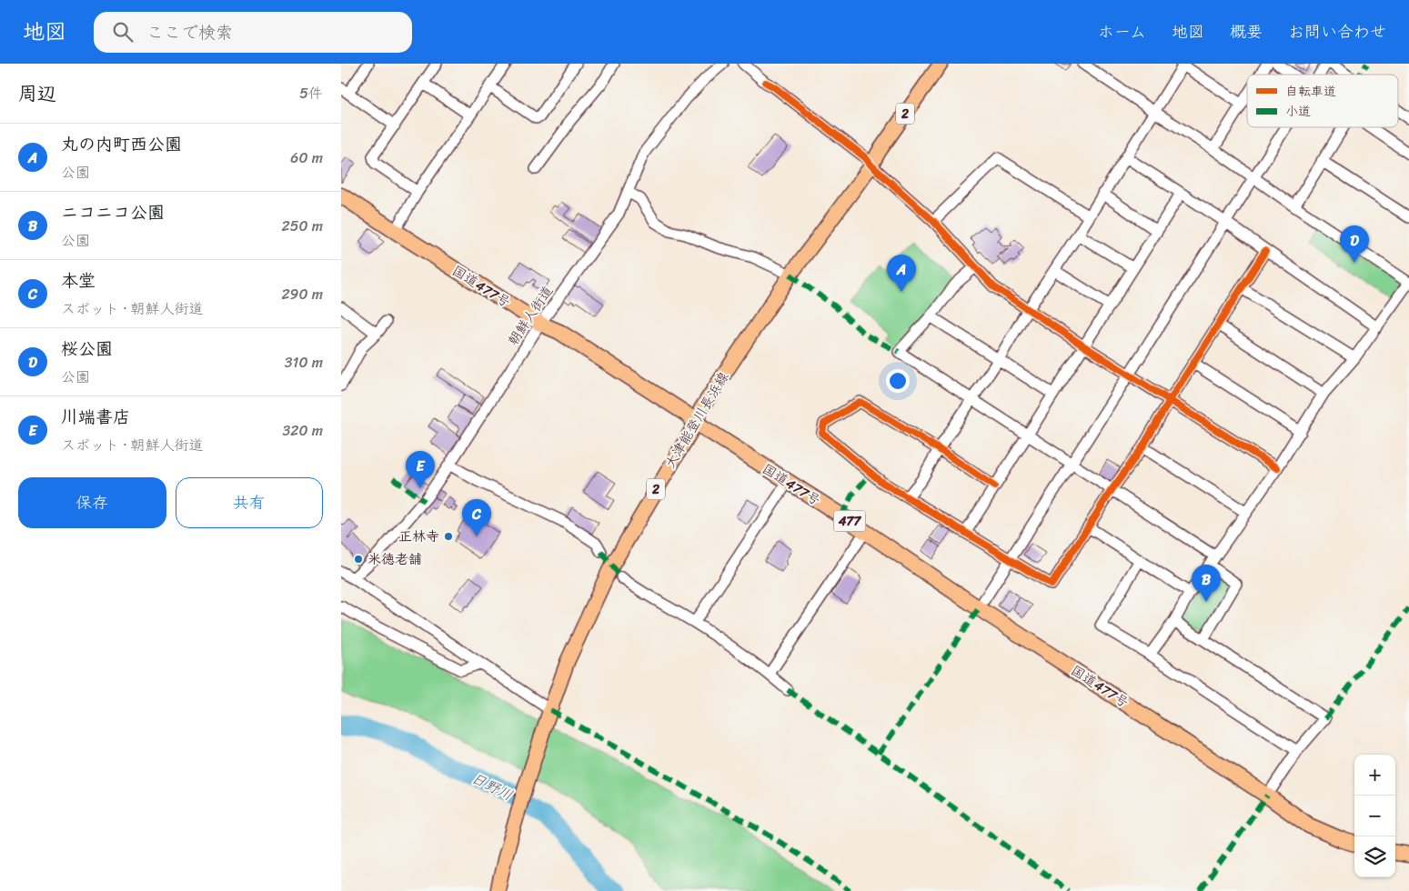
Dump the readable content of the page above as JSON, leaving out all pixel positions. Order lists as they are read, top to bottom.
{
  "streets": {
    "highway": ["国道477号", "477"],
    "main road": ["2", "大津能登川長浜線"],
    "street": ["朝鮮人街道"]
  },
  "crossings": [
    ["国道477号", "朝鮮人街道"],
    ["国道477号", "大津能登川長浜線"]
  ],
  "water": ["日野川"],
  "places": ["正林寺", "米徳老舗"],
  "legend": ["自転車道", "小道"],
  "page": {
    "header": "地図",
    "search": "ここで検索",
    "nav": [
      "ホーム",
      "地図",
      "概要",
      "お問い合わせ"
    ],
    "heading": ["周辺", "5件"],
    "list": [
      {
        "mark": "A",
        "name": "丸の内町西公園",
        "note": "公園",
        "value": "60 m"
      },
      {
        "mark": "B",
        "name": "ニコニコ公園",
        "note": "公園",
        "value": "250 m"
      },
      {
        "mark": "C",
        "name": "本堂",
        "note": "スポット · 朝鮮人街道",
        "value": "290 m"
      },
      {
        "mark": "D",
        "name": "桜公園",
        "note": "公園",
        "value": "310 m"
      },
      {
        "mark": "E",
        "name": "川端書店",
        "note": "スポット · 朝鮮人街道",
        "value": "320 m"
      }
    ],
    "pins": [
      "D",
      "A",
      "E",
      "C",
      "B"
    ],
    "buttons": ["保存", "共有"],
    "map_buttons": ["+", "−"]
  }
}
